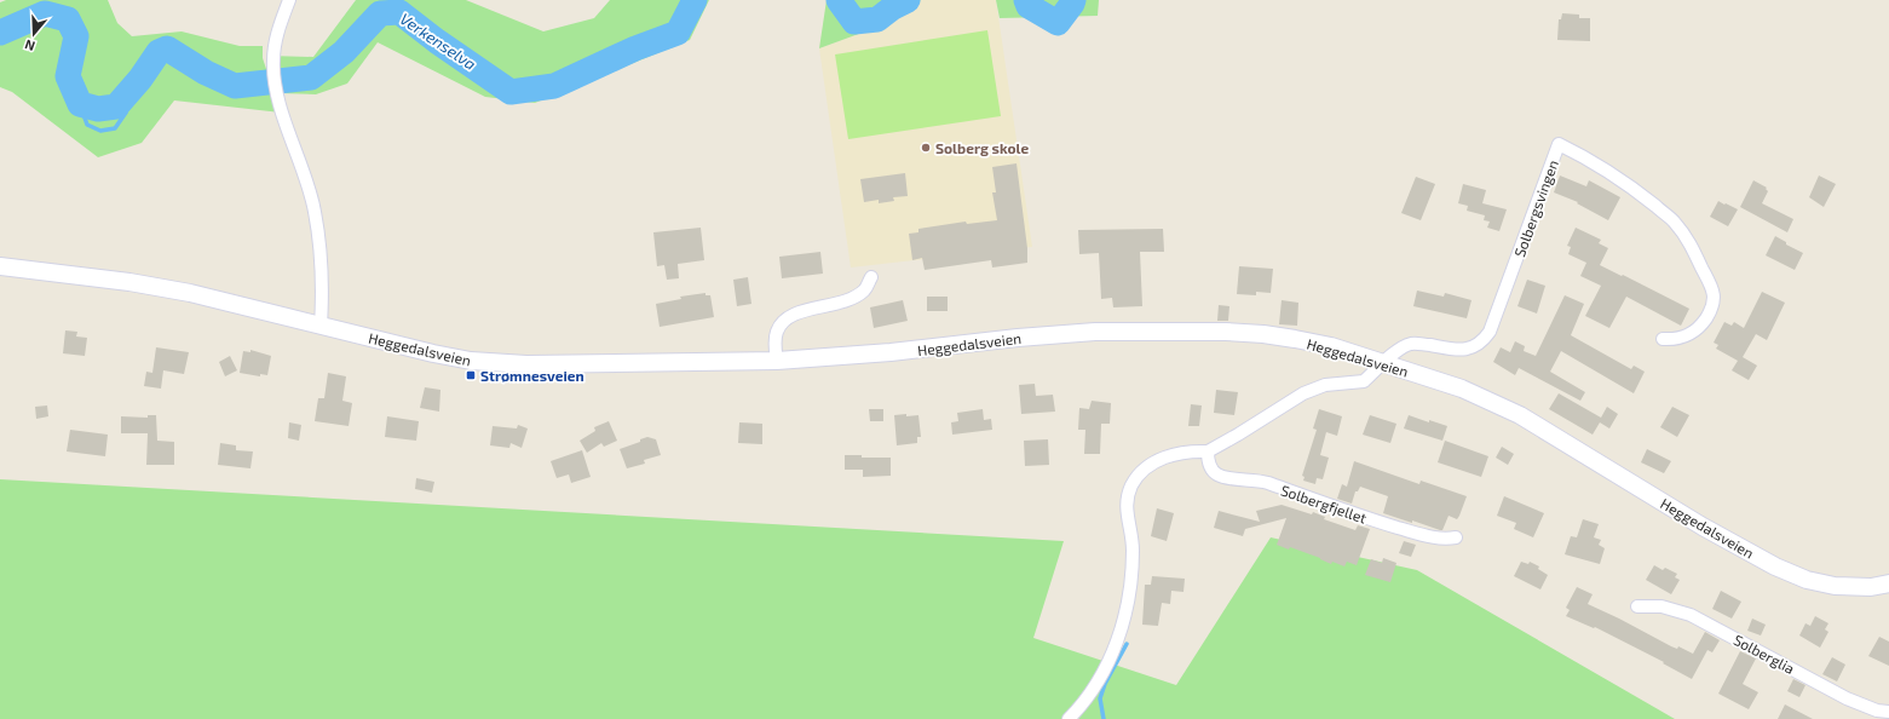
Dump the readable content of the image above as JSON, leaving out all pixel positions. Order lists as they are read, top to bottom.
{
  "streets": {
    "main road": ["Heggedalsveien"],
    "street": ["Solbergsvingen", "Solbergfjellet", "Solberglia"]
  },
  "crossings": [
    ["Solbergsvingen", "Heggedalsveien"]
  ],
  "water": ["Verkenselva"],
  "places": {
    "other": ["Solberg skole"],
    "transit": ["Strømnesveien"]
  },
  "north": "bottom"
}
